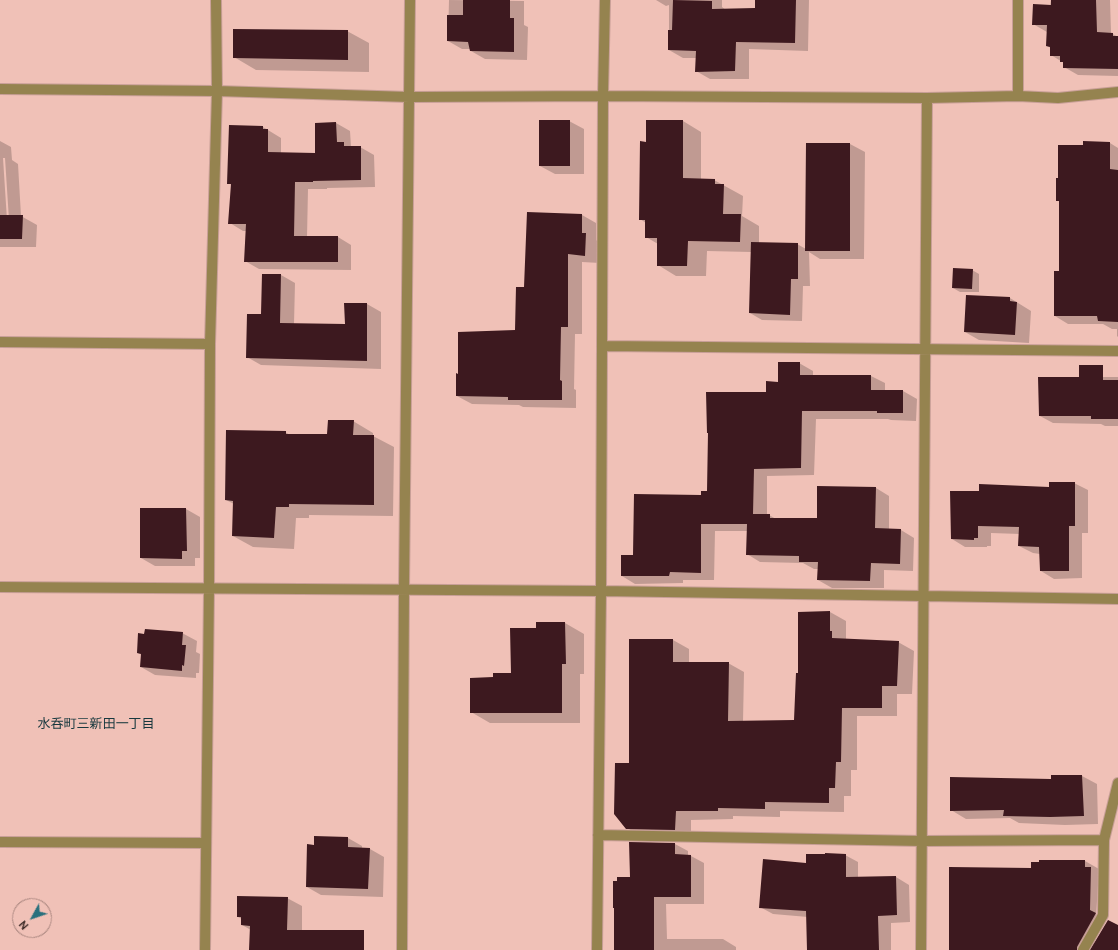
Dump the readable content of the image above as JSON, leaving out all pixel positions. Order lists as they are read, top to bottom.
{
  "districts": ["水呑町三新田一丁目"],
  "north": "bottom left"
}
